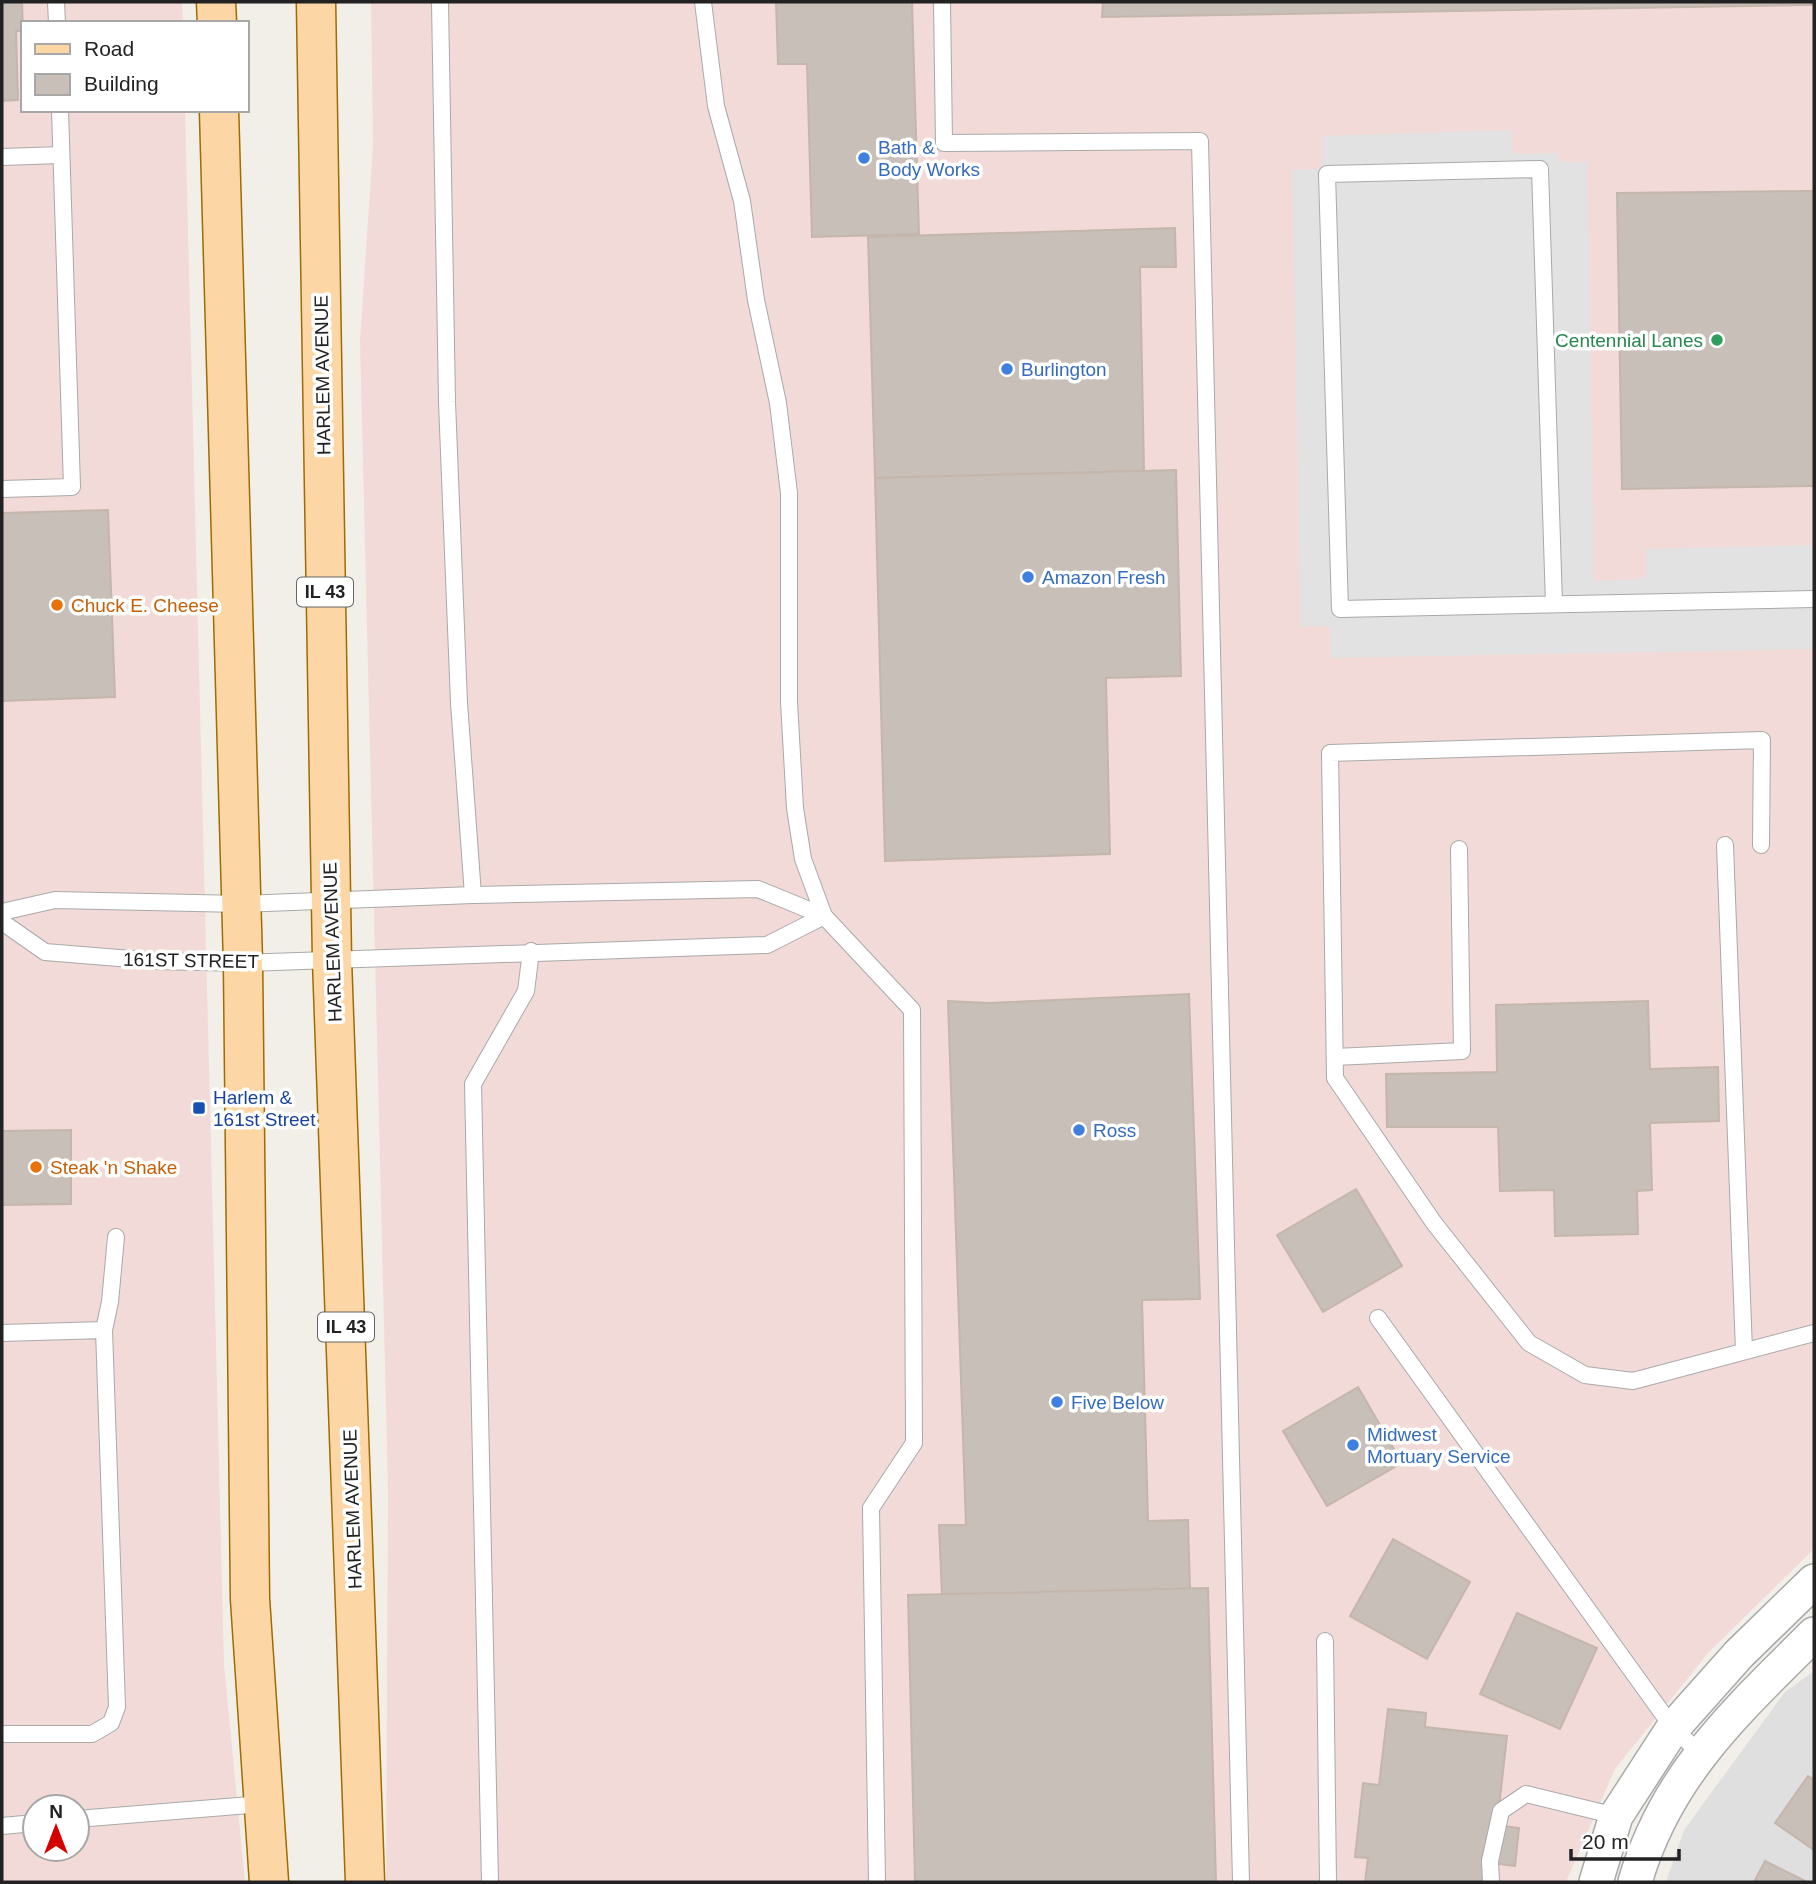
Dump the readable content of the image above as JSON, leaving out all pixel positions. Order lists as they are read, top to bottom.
{
  "streets": {
    "main road": ["HARLEM AVENUE", "IL 43"],
    "lane": ["161ST STREET"]
  },
  "crossings": [
    ["HARLEM AVENUE", "161ST STREET"]
  ],
  "places": {
    "other": [
      "Bath & Body Works",
      "Centennial Lanes",
      "Burlington",
      "Amazon Fresh",
      "Chuck E. Cheese",
      "Ross",
      "Steak 'n Shake",
      "Five Below",
      "Midwest Mortuary Service"
    ],
    "transit": ["Harlem & 161st Street"]
  },
  "legend": ["Road", "Building"],
  "scale_bar": "20 m",
  "north": "top"
}
